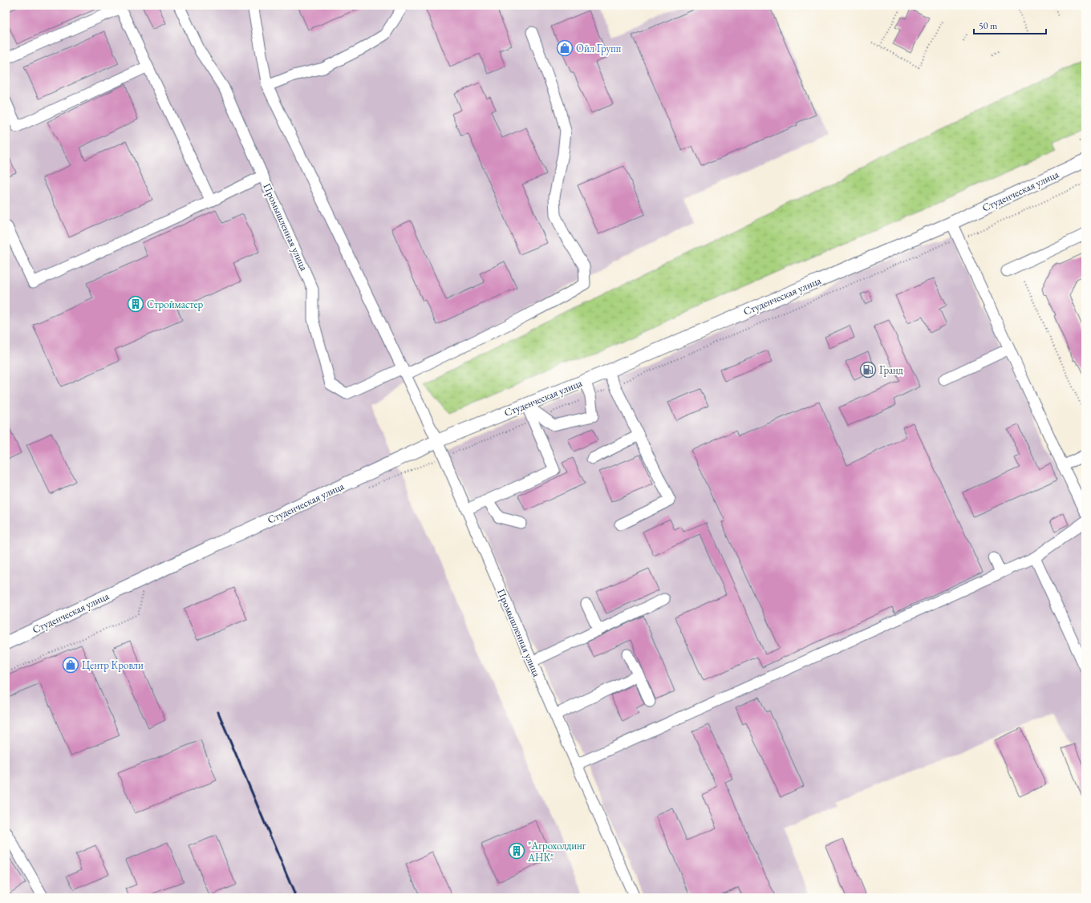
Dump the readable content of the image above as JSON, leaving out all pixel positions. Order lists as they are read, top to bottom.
{
  "streets": {
    "main road": ["Студенческая улица"],
    "street": ["Промышленная улица"]
  },
  "crossings": [
    ["Студенческая улица", "Промышленная улица"]
  ],
  "places": {
    "shop": ["Ойл Групп", "Центр Кровли"],
    "building": ["Строймастер", "\"Агрохолдинг АНК\""],
    "fuel station": ["Гранд"]
  },
  "scale_bar": "50 m"
}
